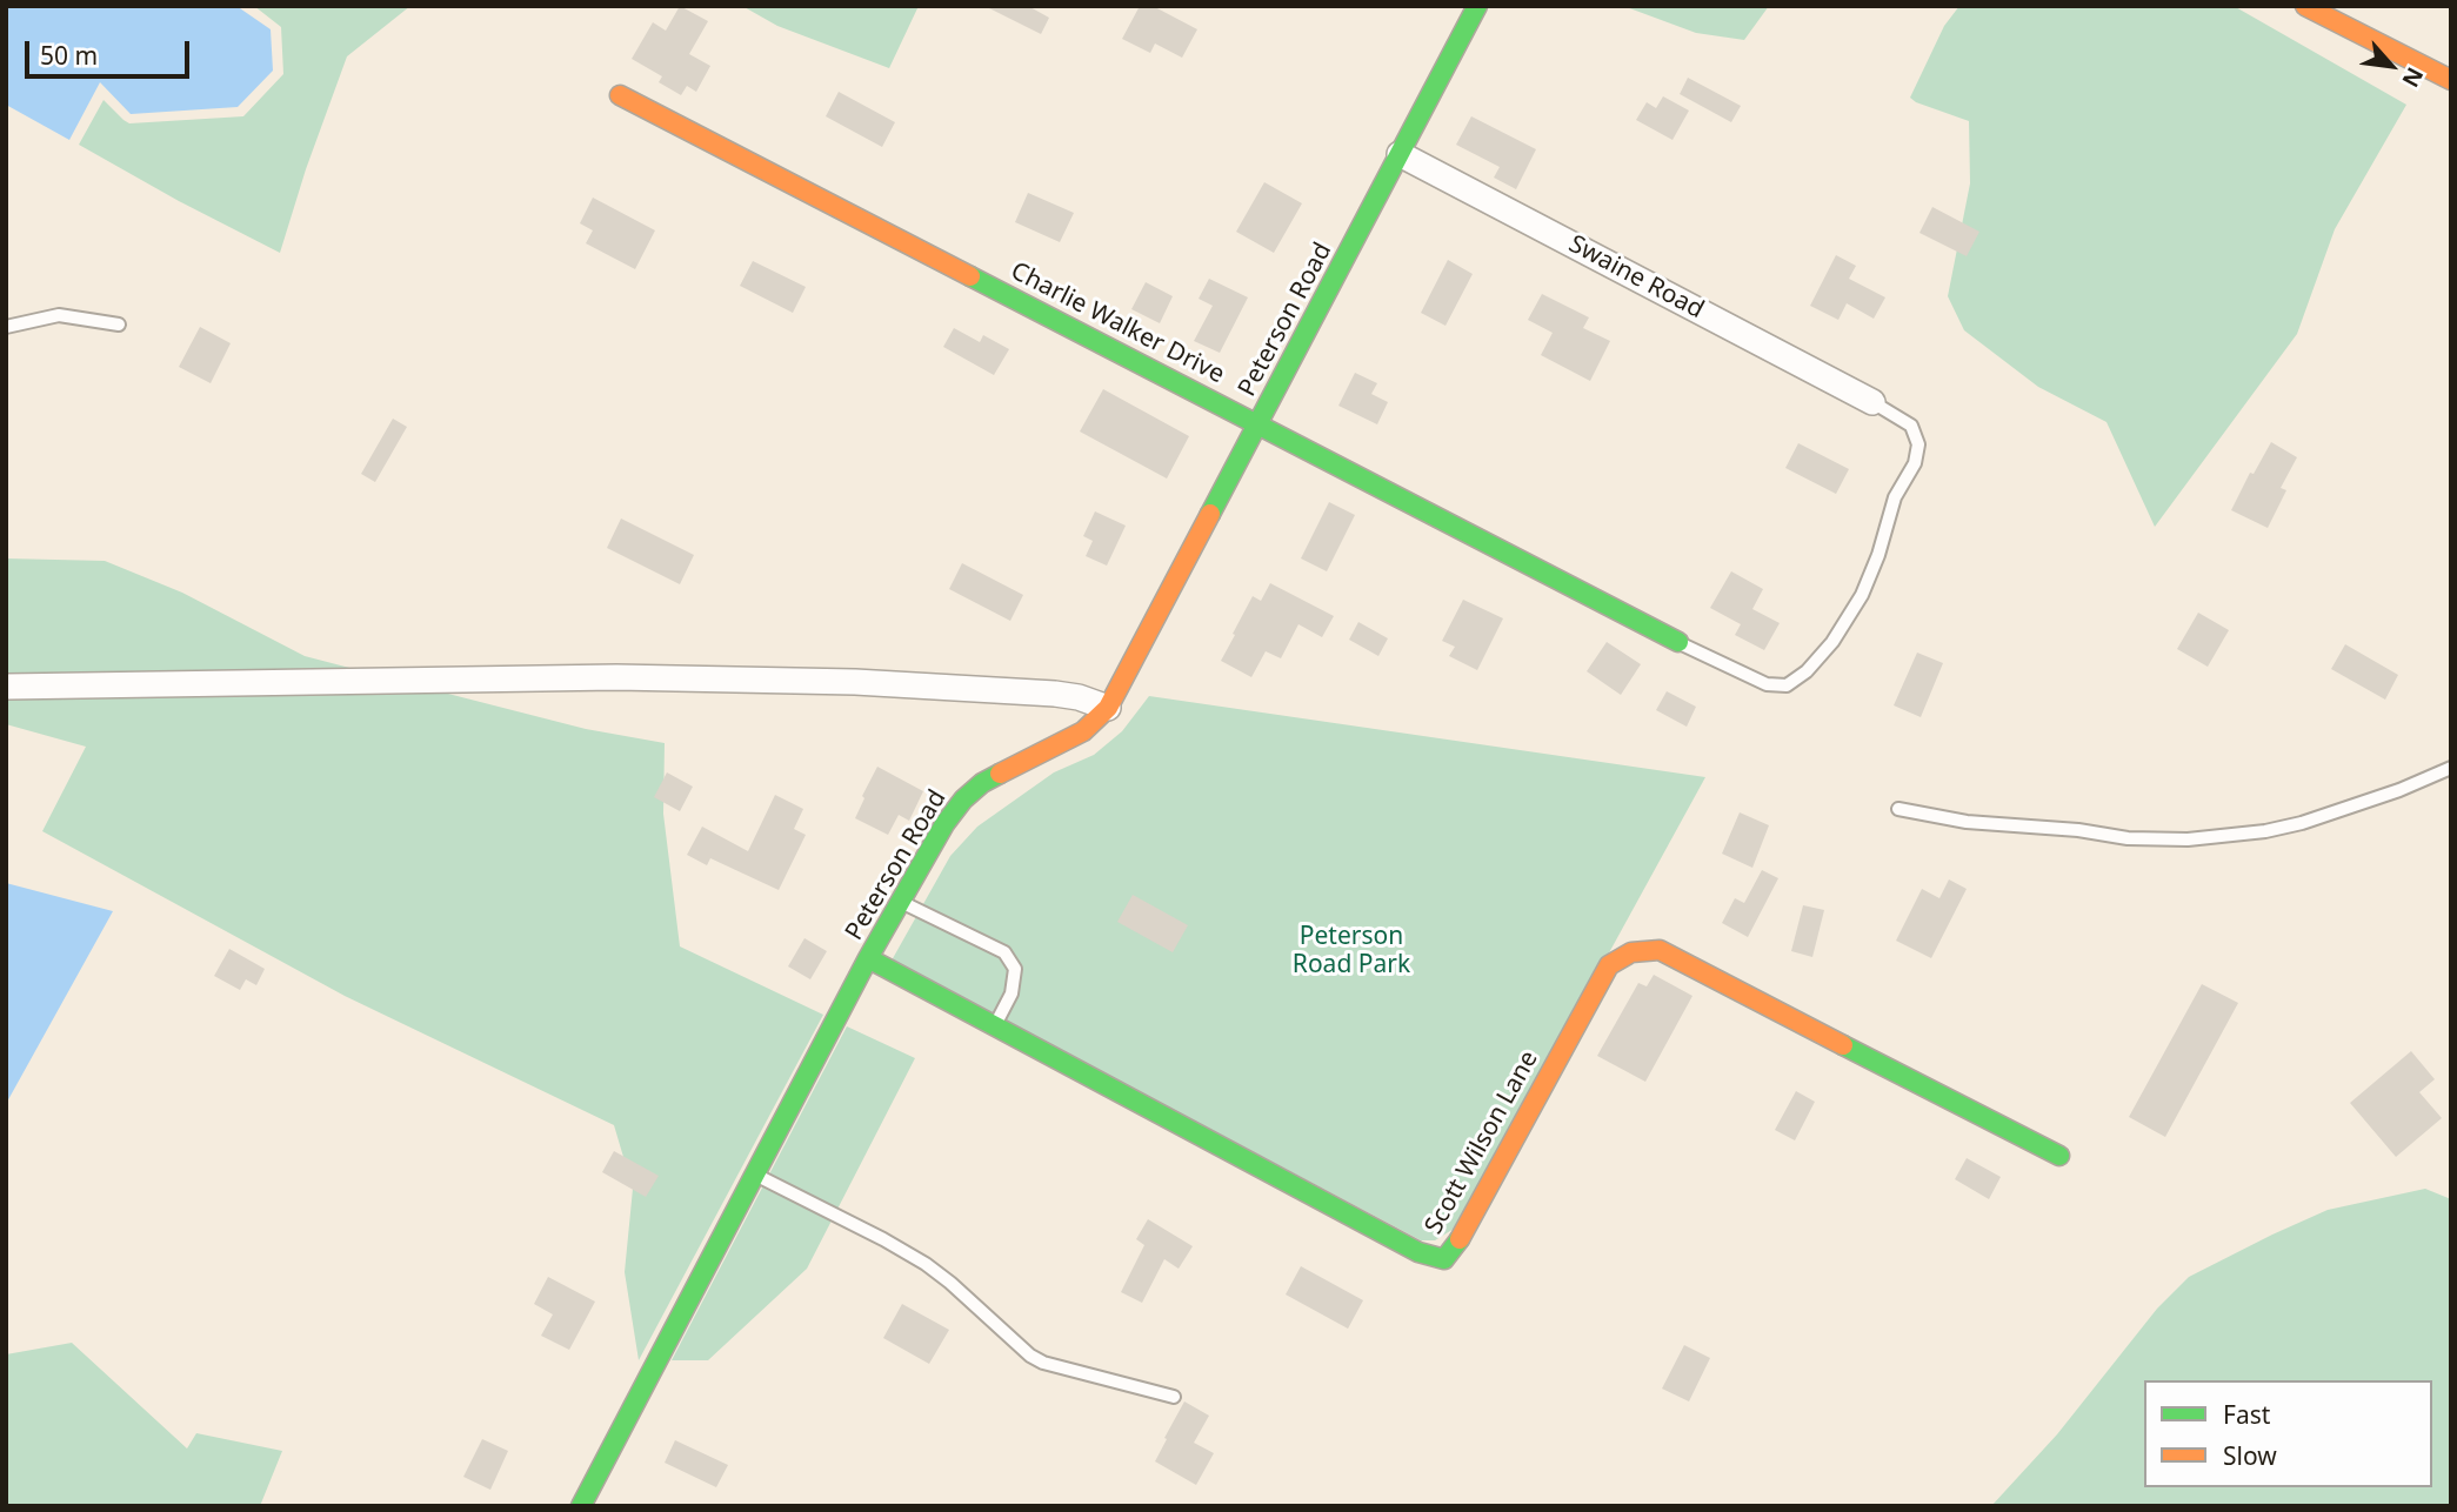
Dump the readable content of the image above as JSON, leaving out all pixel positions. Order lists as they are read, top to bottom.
{
  "streets": {
    "street": [
      "Swaine Road",
      "Peterson Road",
      "Charlie Walker Drive",
      "Scott Wilson Lane"
    ]
  },
  "crossings": [
    ["Swaine Road", "Peterson Road"],
    ["Peterson Road", "Charlie Walker Drive"],
    ["Peterson Road", "Scott Wilson Lane"]
  ],
  "parks": ["Peterson Road Park"],
  "legend": ["Fast", "Slow"],
  "scale_bar": "50 m",
  "north": "bottom right"
}
